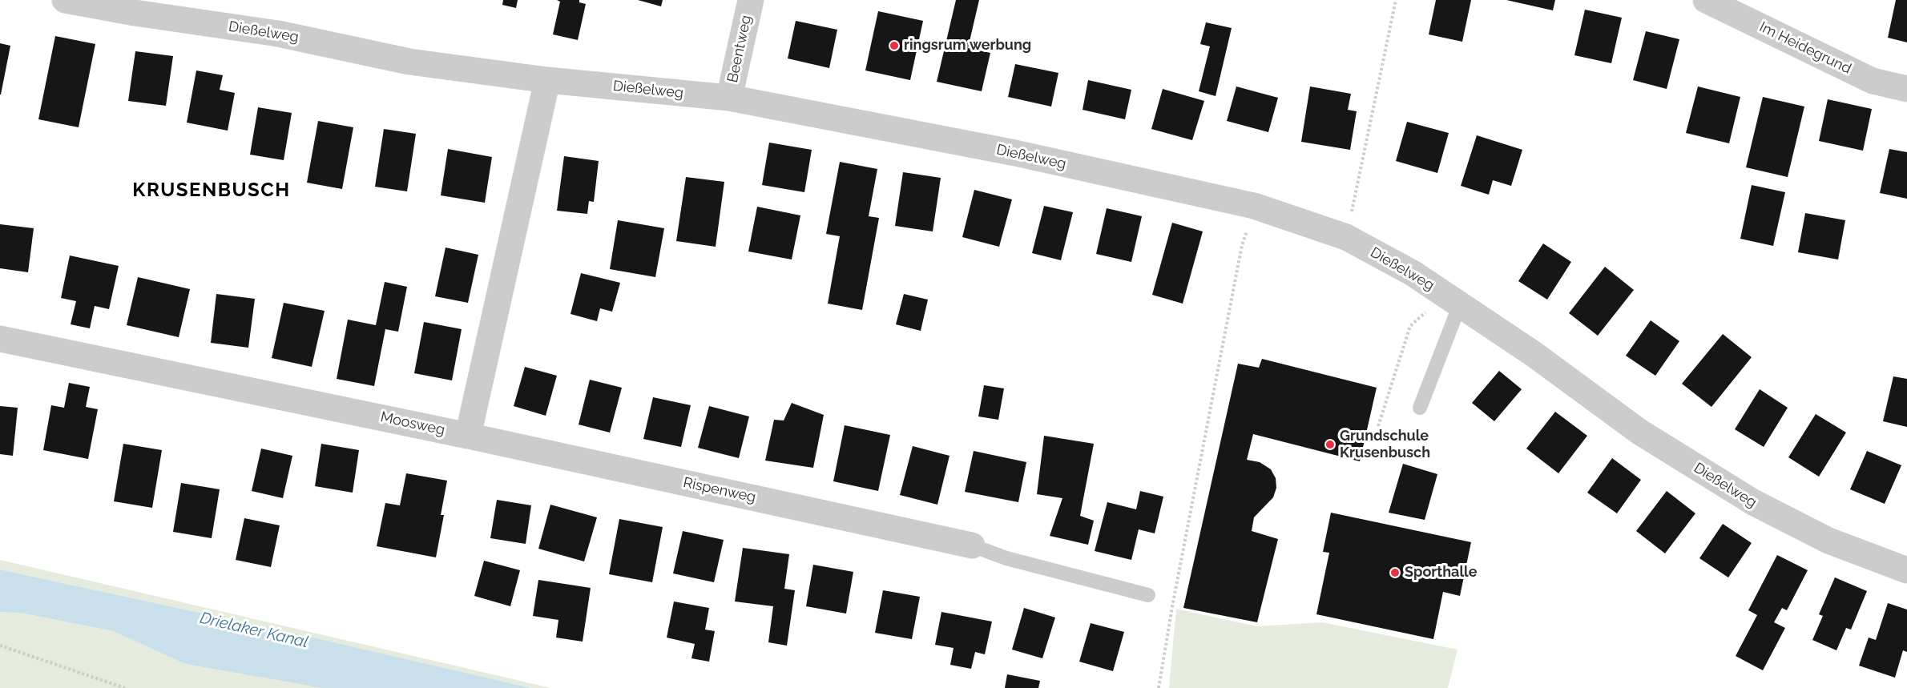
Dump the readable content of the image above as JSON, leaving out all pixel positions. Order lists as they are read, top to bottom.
{
  "streets": {
    "street": [
      "Dießelweg",
      "Im Heidegrund",
      "Beentweg",
      "Moosweg",
      "Rispenweg"
    ]
  },
  "crossings": [
    ["Dießelweg", "Beentweg"],
    ["Moosweg", "Rispenweg"]
  ],
  "districts": ["KRUSENBUSCH"],
  "water": ["Drielaker Kanal"],
  "places": ["ringsrum werbung", "Grundschule Krusenbusch", "Sporthalle"]
}
